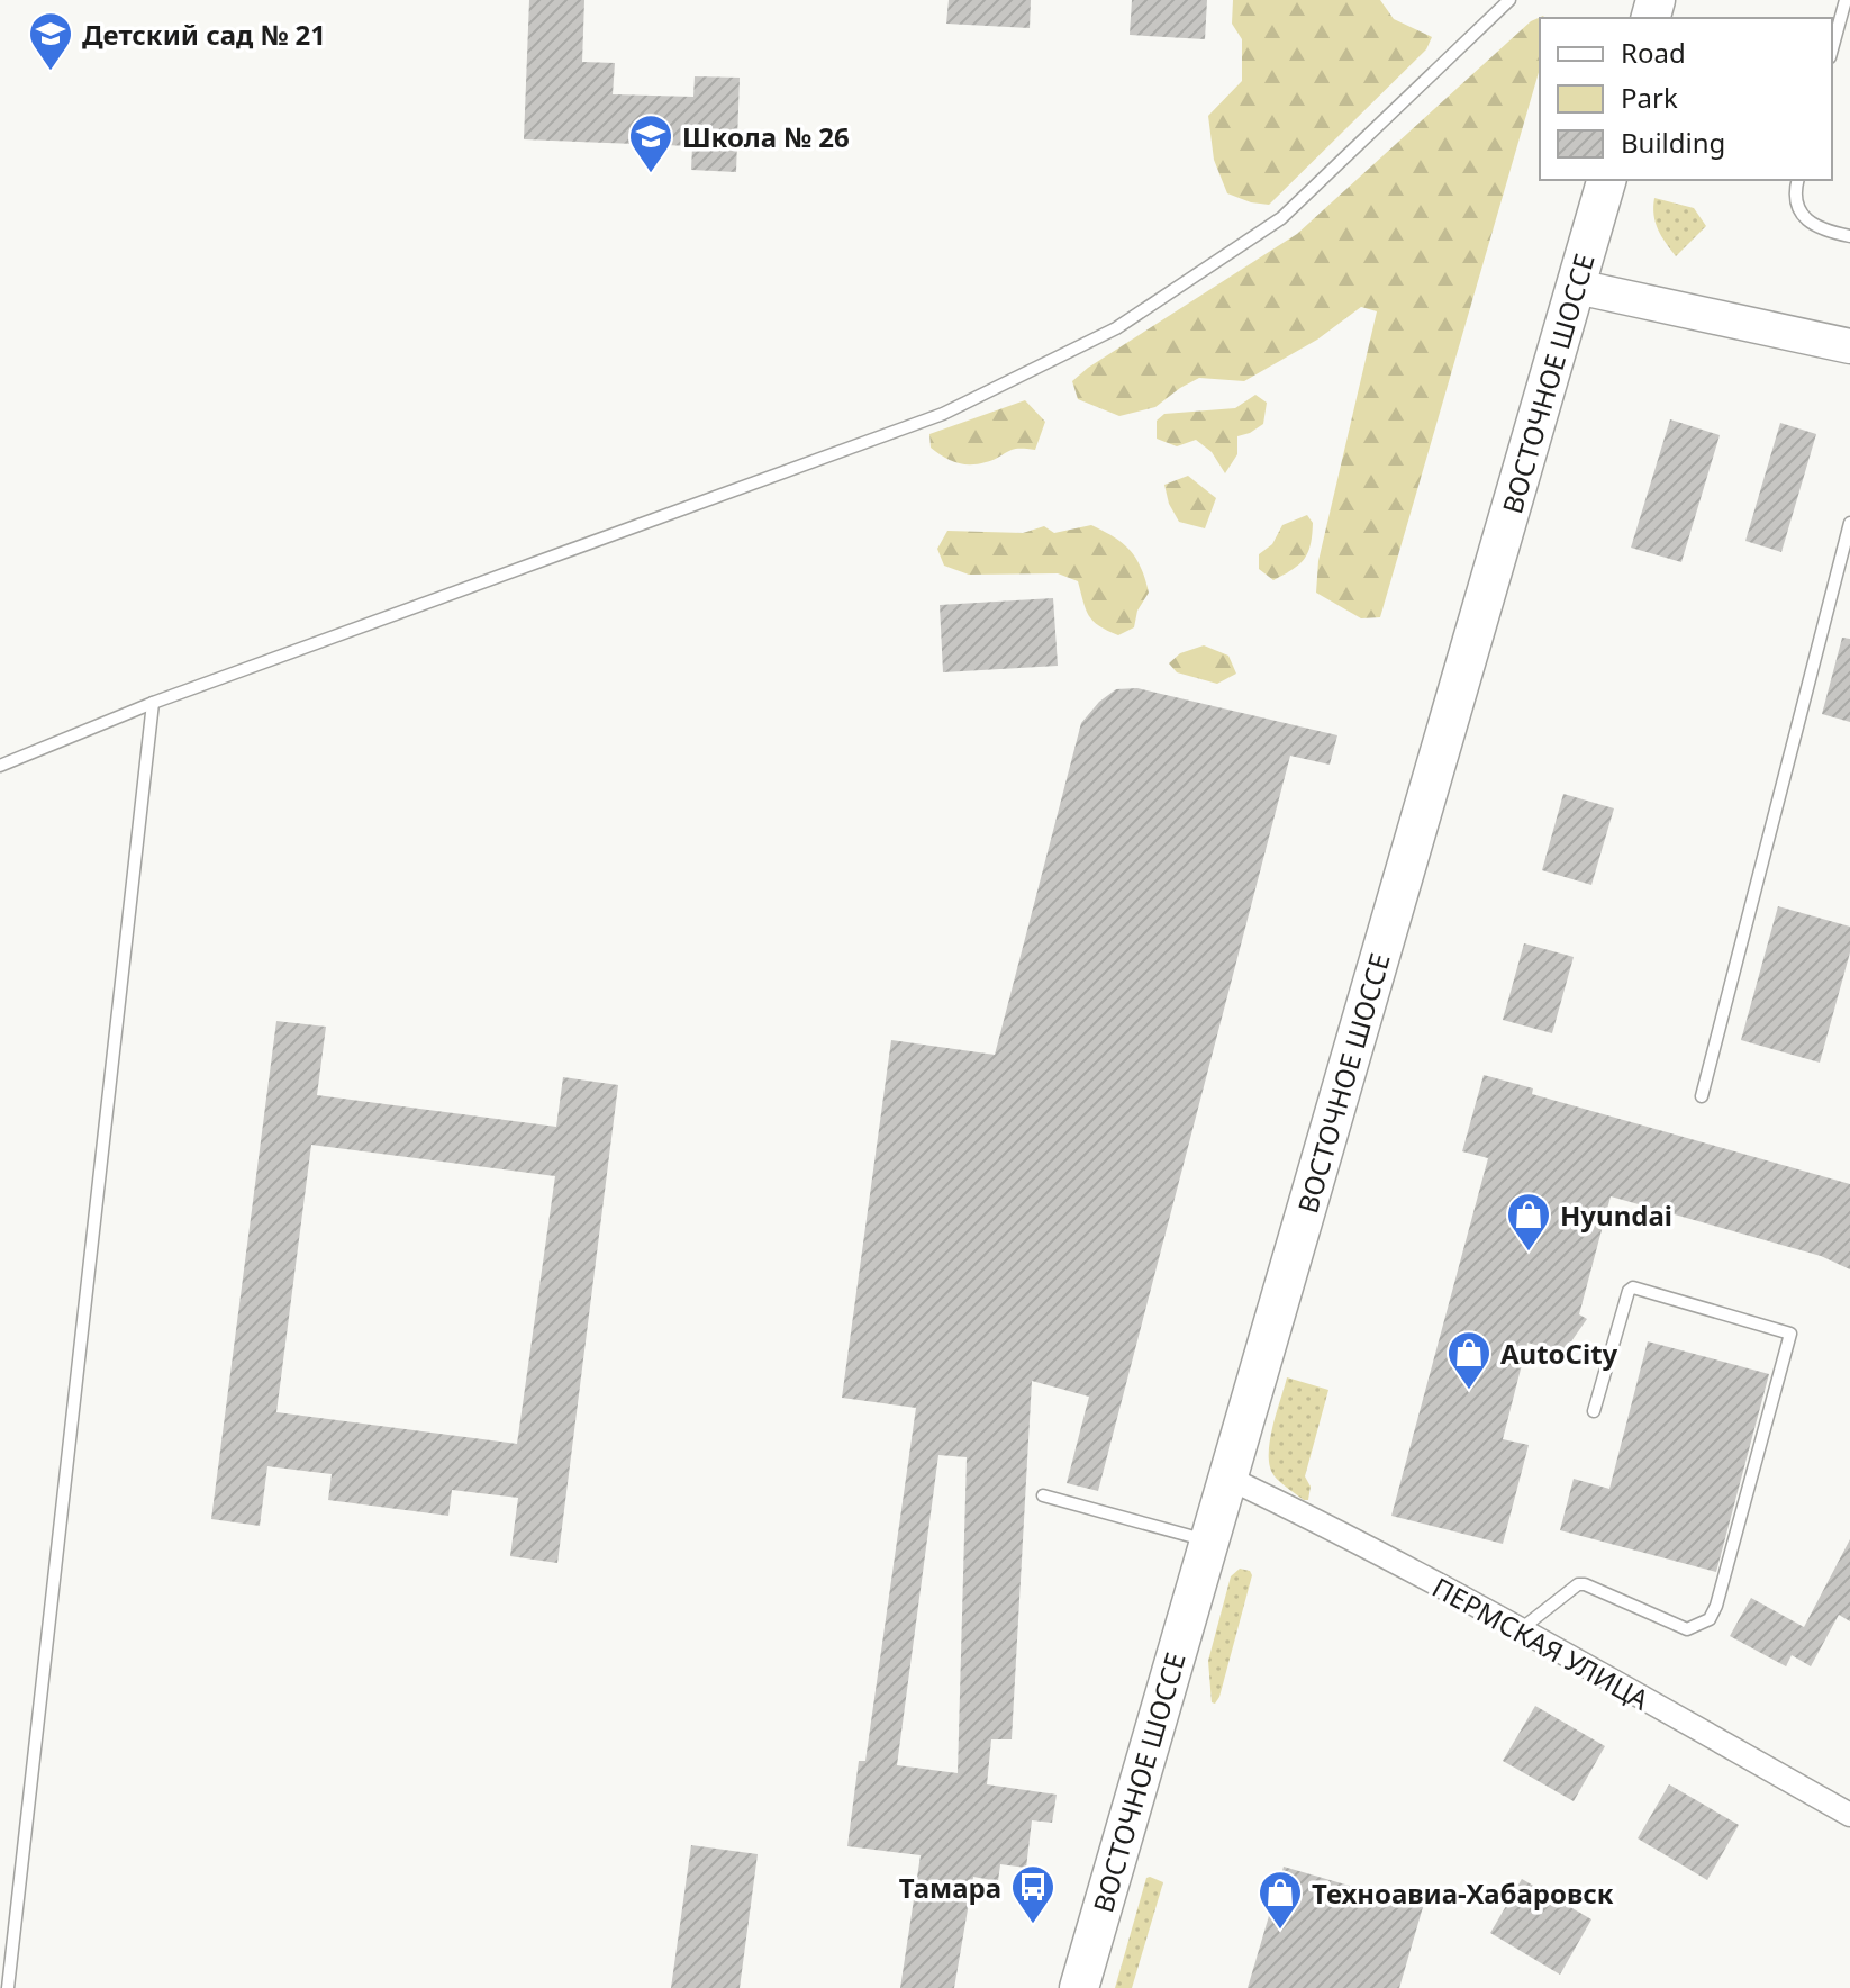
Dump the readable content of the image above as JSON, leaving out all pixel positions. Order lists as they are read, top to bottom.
{
  "streets": {
    "main road": ["ВОСТОЧНОЕ ШОССЕ"],
    "street": ["ПЕРМСКАЯ УЛИЦА"]
  },
  "crossings": [
    ["ВОСТОЧНОЕ ШОССЕ", "ПЕРМСКАЯ УЛИЦА"]
  ],
  "places": {
    "school or university": ["Детский сад № 21", "Школа № 26"],
    "shop": ["Hyundai", "AutoCity", "Техноавиа-Хабаровск"],
    "bus stop": ["Тамара"]
  },
  "legend": ["Road", "Park", "Building"]
}
